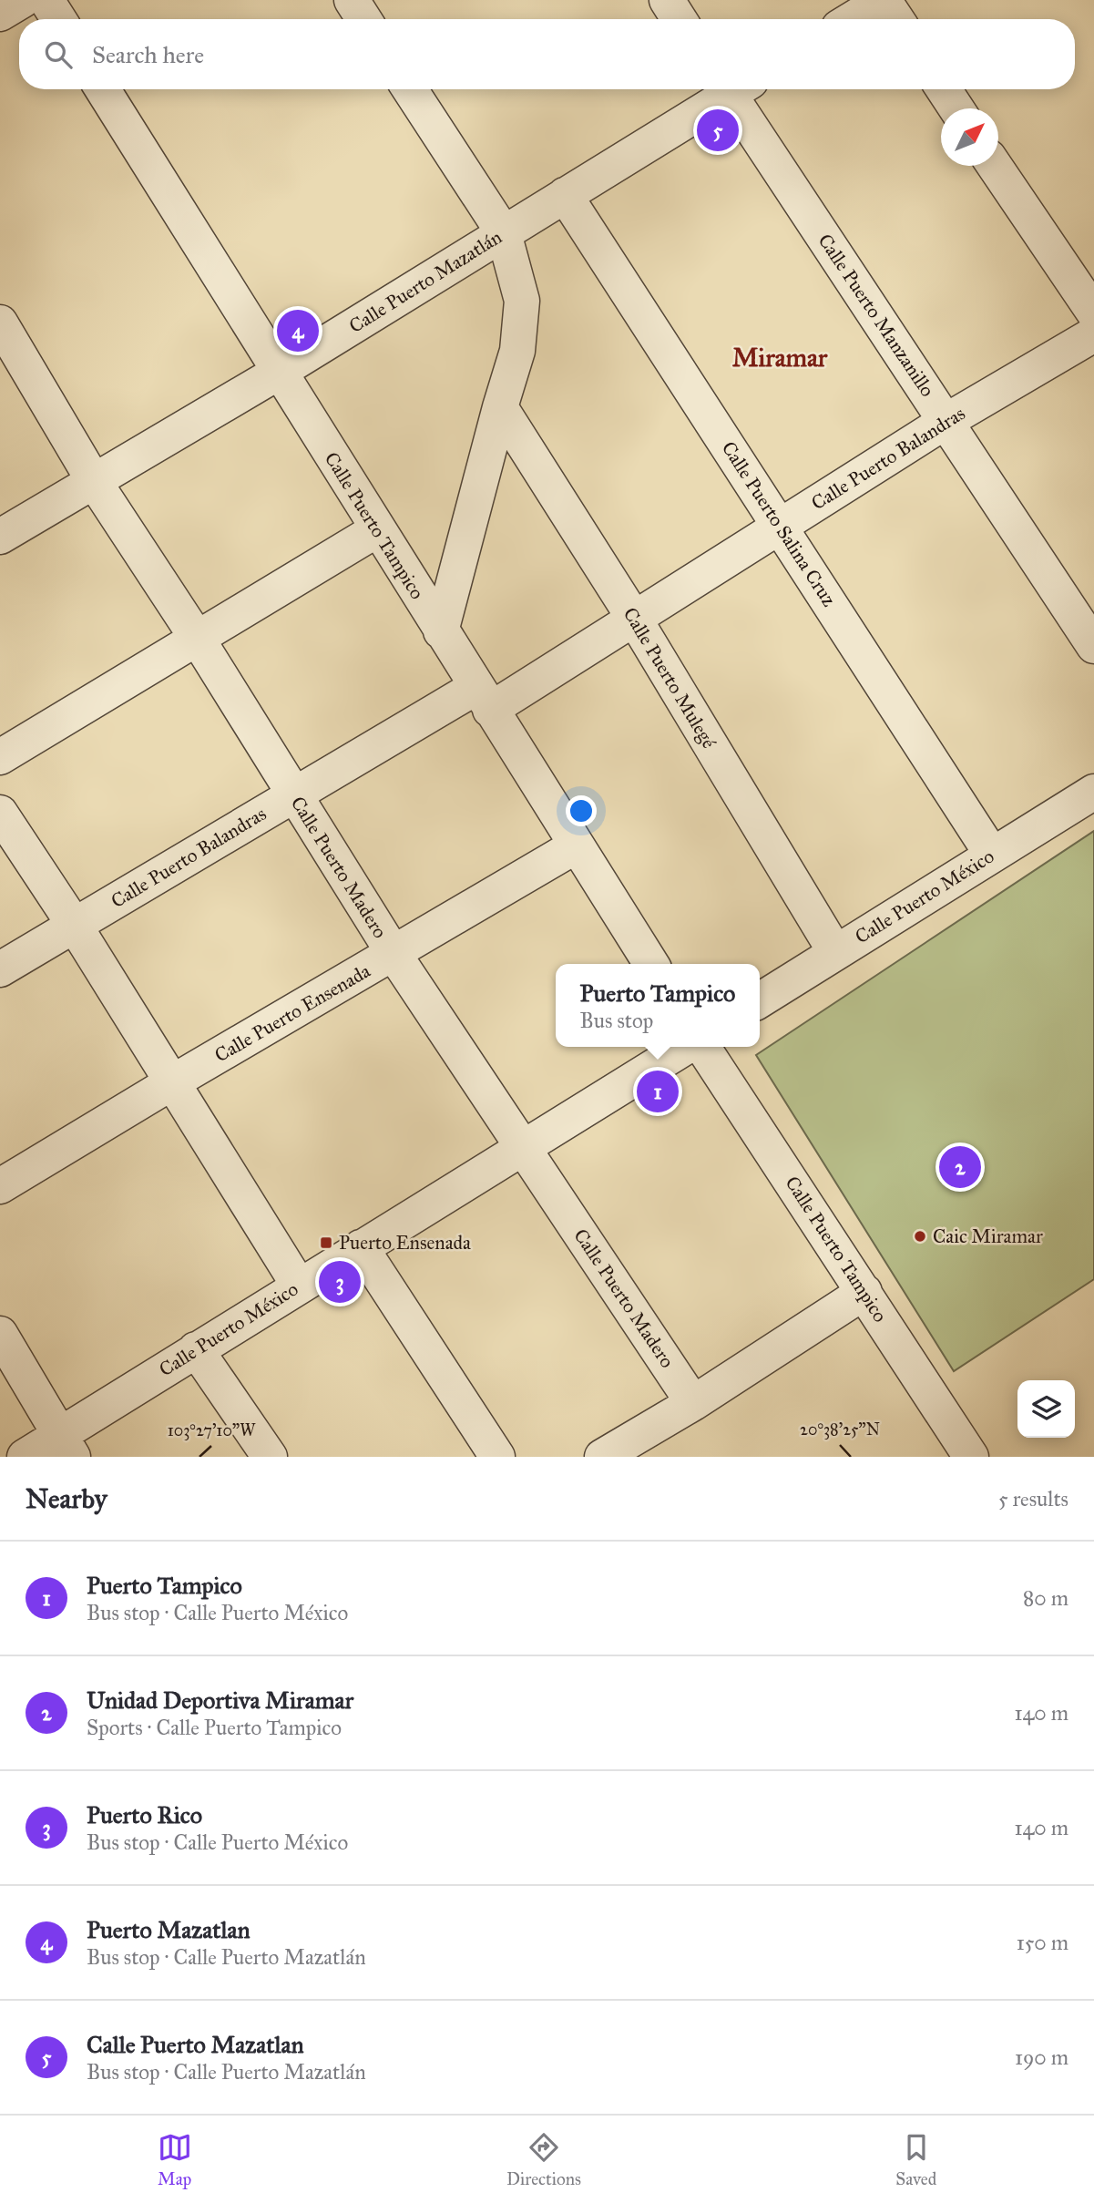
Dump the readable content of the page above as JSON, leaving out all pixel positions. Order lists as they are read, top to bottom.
{
  "streets": {
    "street": [
      "Calle Puerto Mazatlán",
      "Calle Puerto Manzanillo",
      "Calle Puerto Balandras",
      "Calle Puerto Salina Cruz",
      "Calle Puerto Tampico",
      "Calle Puerto Mulegé",
      "Calle Puerto Madero",
      "Calle Puerto México",
      "Calle Puerto Ensenada"
    ]
  },
  "crossings": [
    ["Calle Puerto Mazatlán", "Calle Puerto Salina Cruz"],
    ["Calle Puerto Mazatlán", "Calle Puerto Tampico"],
    ["Calle Puerto Mazatlán", "Calle Puerto Madero"],
    ["Calle Puerto Manzanillo", "Calle Puerto Balandras"],
    ["Calle Puerto Balandras", "Calle Puerto Salina Cruz"],
    ["Calle Puerto Balandras", "Calle Puerto Tampico"],
    ["Calle Puerto Balandras", "Calle Puerto Mulegé"],
    ["Calle Puerto Balandras", "Calle Puerto Madero"],
    ["Calle Puerto Salina Cruz", "Calle Puerto México"],
    ["Calle Puerto Tampico", "Calle Puerto Ensenada"],
    ["Calle Puerto Mulegé", "Calle Puerto México"],
    ["Calle Puerto Madero", "Calle Puerto México"],
    ["Calle Puerto Madero", "Calle Puerto Ensenada"]
  ],
  "districts": ["Miramar"],
  "places": {
    "other": ["Caic Miramar"],
    "transit": ["Puerto Ensenada"]
  },
  "north": "top right",
  "page": {
    "search": "Search here",
    "pins": [
      "5",
      "4",
      "1",
      "2",
      "3"
    ],
    "popup": ["Puerto Tampico", "Bus stop"],
    "heading": ["Nearby", "5 results"],
    "list": [
      {
        "mark": "1",
        "name": "Puerto Tampico",
        "note": "Bus stop · Calle Puerto México",
        "value": "80 m"
      },
      {
        "mark": "2",
        "name": "Unidad Deportiva Miramar",
        "note": "Sports · Calle Puerto Tampico",
        "value": "140 m"
      },
      {
        "mark": "3",
        "name": "Puerto Rico",
        "note": "Bus stop · Calle Puerto México",
        "value": "140 m"
      },
      {
        "mark": "4",
        "name": "Puerto Mazatlan",
        "note": "Bus stop · Calle Puerto Mazatlán",
        "value": "150 m"
      },
      {
        "mark": "5",
        "name": "Calle Puerto Mazatlan",
        "note": "Bus stop · Calle Puerto Mazatlán",
        "value": "190 m"
      }
    ],
    "nav": ["Map", "Directions", "Saved"]
  },
  "coordinates": ["20°38'25\"N", "103°27'10\"W"]
}
